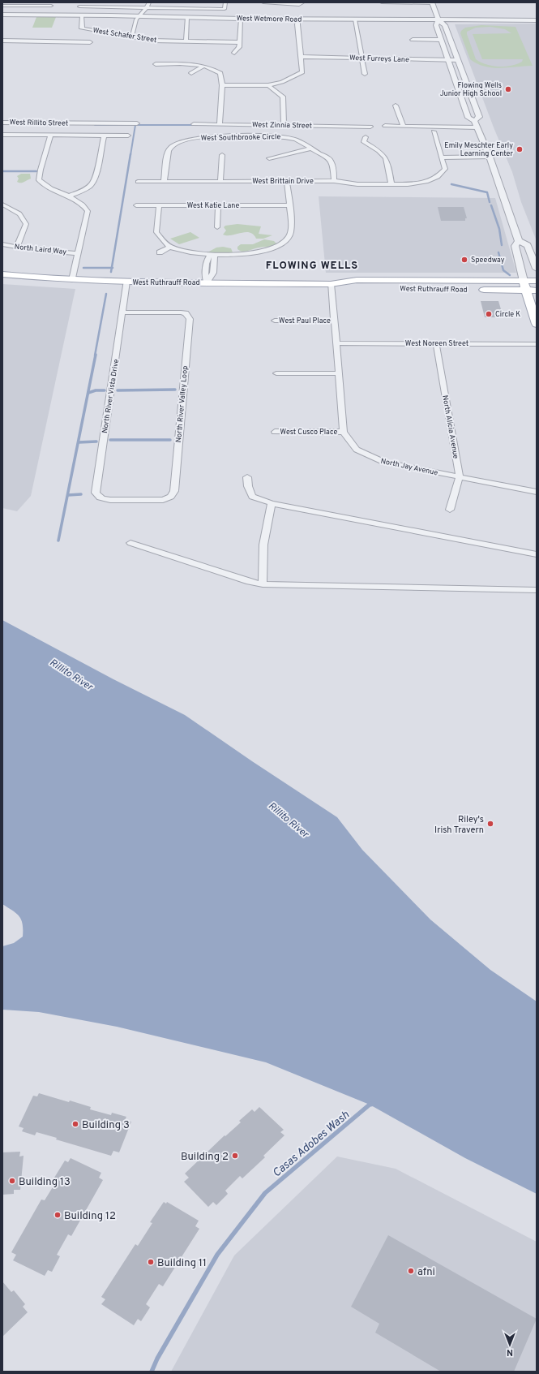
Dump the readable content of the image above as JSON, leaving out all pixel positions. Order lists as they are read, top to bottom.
{
  "streets": {
    "main road": ["West Ruthrauff Road"],
    "street": [
      "West Wetmore Road",
      "West Schafer Street",
      "West Furreys Lane",
      "West Rillito Street",
      "West Zinnia Street",
      "West Southbrooke Circle",
      "West Brittain Drive",
      "West Katie Lane",
      "North Laird Way",
      "West Paul Place",
      "West Noreen Street",
      "North River Vista Drive",
      "North River Valley Loop",
      "North Alicia Avenue",
      "West Cusco Place",
      "North Jay Avenue"
    ]
  },
  "crossings": [
    ["West Wetmore Road", "West Schafer Street"],
    ["West Southbrooke Circle", "West Brittain Drive"],
    ["West Ruthrauff Road", "North River Vista Drive"],
    ["West Noreen Street", "North Alicia Avenue"],
    ["North River Vista Drive", "North River Valley Loop"],
    ["North Alicia Avenue", "North Jay Avenue"],
    ["West Cusco Place", "North Jay Avenue"]
  ],
  "districts": ["FLOWING WELLS"],
  "water": ["Rillito River", "Casas Adobes Wash"],
  "places": [
    "Flowing Wells Junior High School",
    "Emily Meschter Early Learning Center",
    "Speedway",
    "Circle K",
    "Riley's Irish Travern",
    "Building 3",
    "Building 2",
    "Building 13",
    "Building 12",
    "Building 11",
    "afni"
  ],
  "north": "bottom"
}
